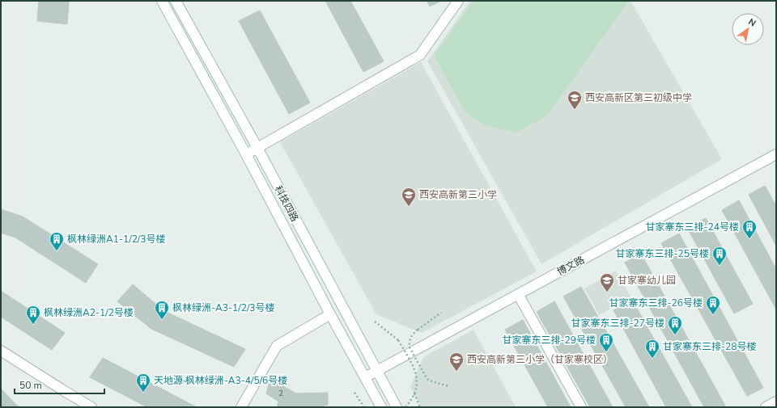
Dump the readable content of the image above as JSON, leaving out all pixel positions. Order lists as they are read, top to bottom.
{
  "streets": {
    "street": ["科技四路", "博文路"]
  },
  "crossings": [
    ["科技四路", "博文路"]
  ],
  "places": {
    "school or university": [
      "西安高新区第三初级中学",
      "西安高新第三小学",
      "甘家寨幼儿园",
      "西安高新第三小学（甘家寨校区）"
    ],
    "building": [
      "甘家寨东三排-24号楼",
      "枫林绿洲A1-1/2/3号楼",
      "甘家寨东三排-25号楼",
      "甘家寨东三排-26号楼",
      "枫林绿洲-A3-1/2/3号楼",
      "枫林绿洲A2-1/2号楼",
      "甘家寨东三排-27号楼",
      "甘家寨东三排-29号楼",
      "甘家寨东三排-28号楼",
      "天地源·枫林绿洲-A3-4/5/6号楼"
    ]
  },
  "house_numbers": ["2"],
  "scale_bar": "50 m",
  "north": "top right"
}
